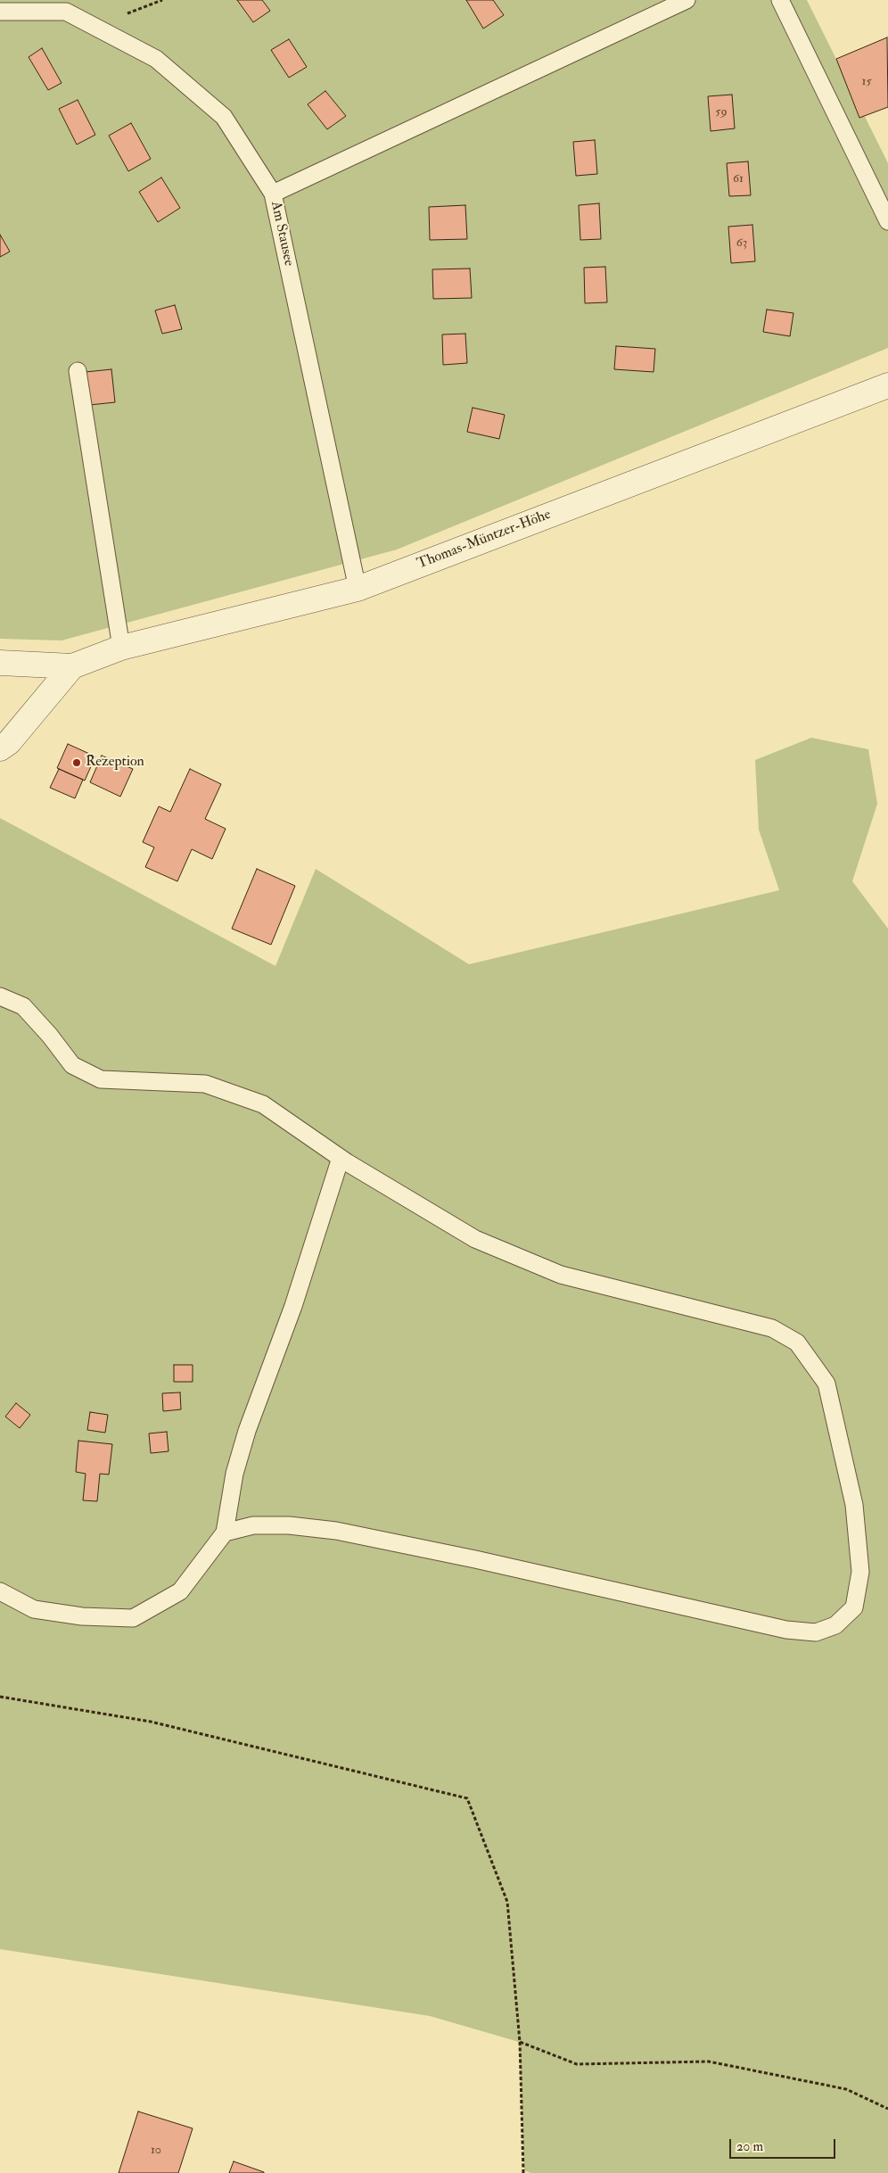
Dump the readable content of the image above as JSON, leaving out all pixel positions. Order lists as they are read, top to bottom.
{
  "streets": {
    "street": ["Thomas-Müntzer-Höhe"],
    "lane": ["Am Stausee"]
  },
  "crossings": [
    ["Am Stausee", "Thomas-Müntzer-Höhe"]
  ],
  "places": ["Rezeption"],
  "house_numbers": [
    "15",
    "59",
    "61",
    "63",
    "10"
  ],
  "scale_bar": "20 m"
}
